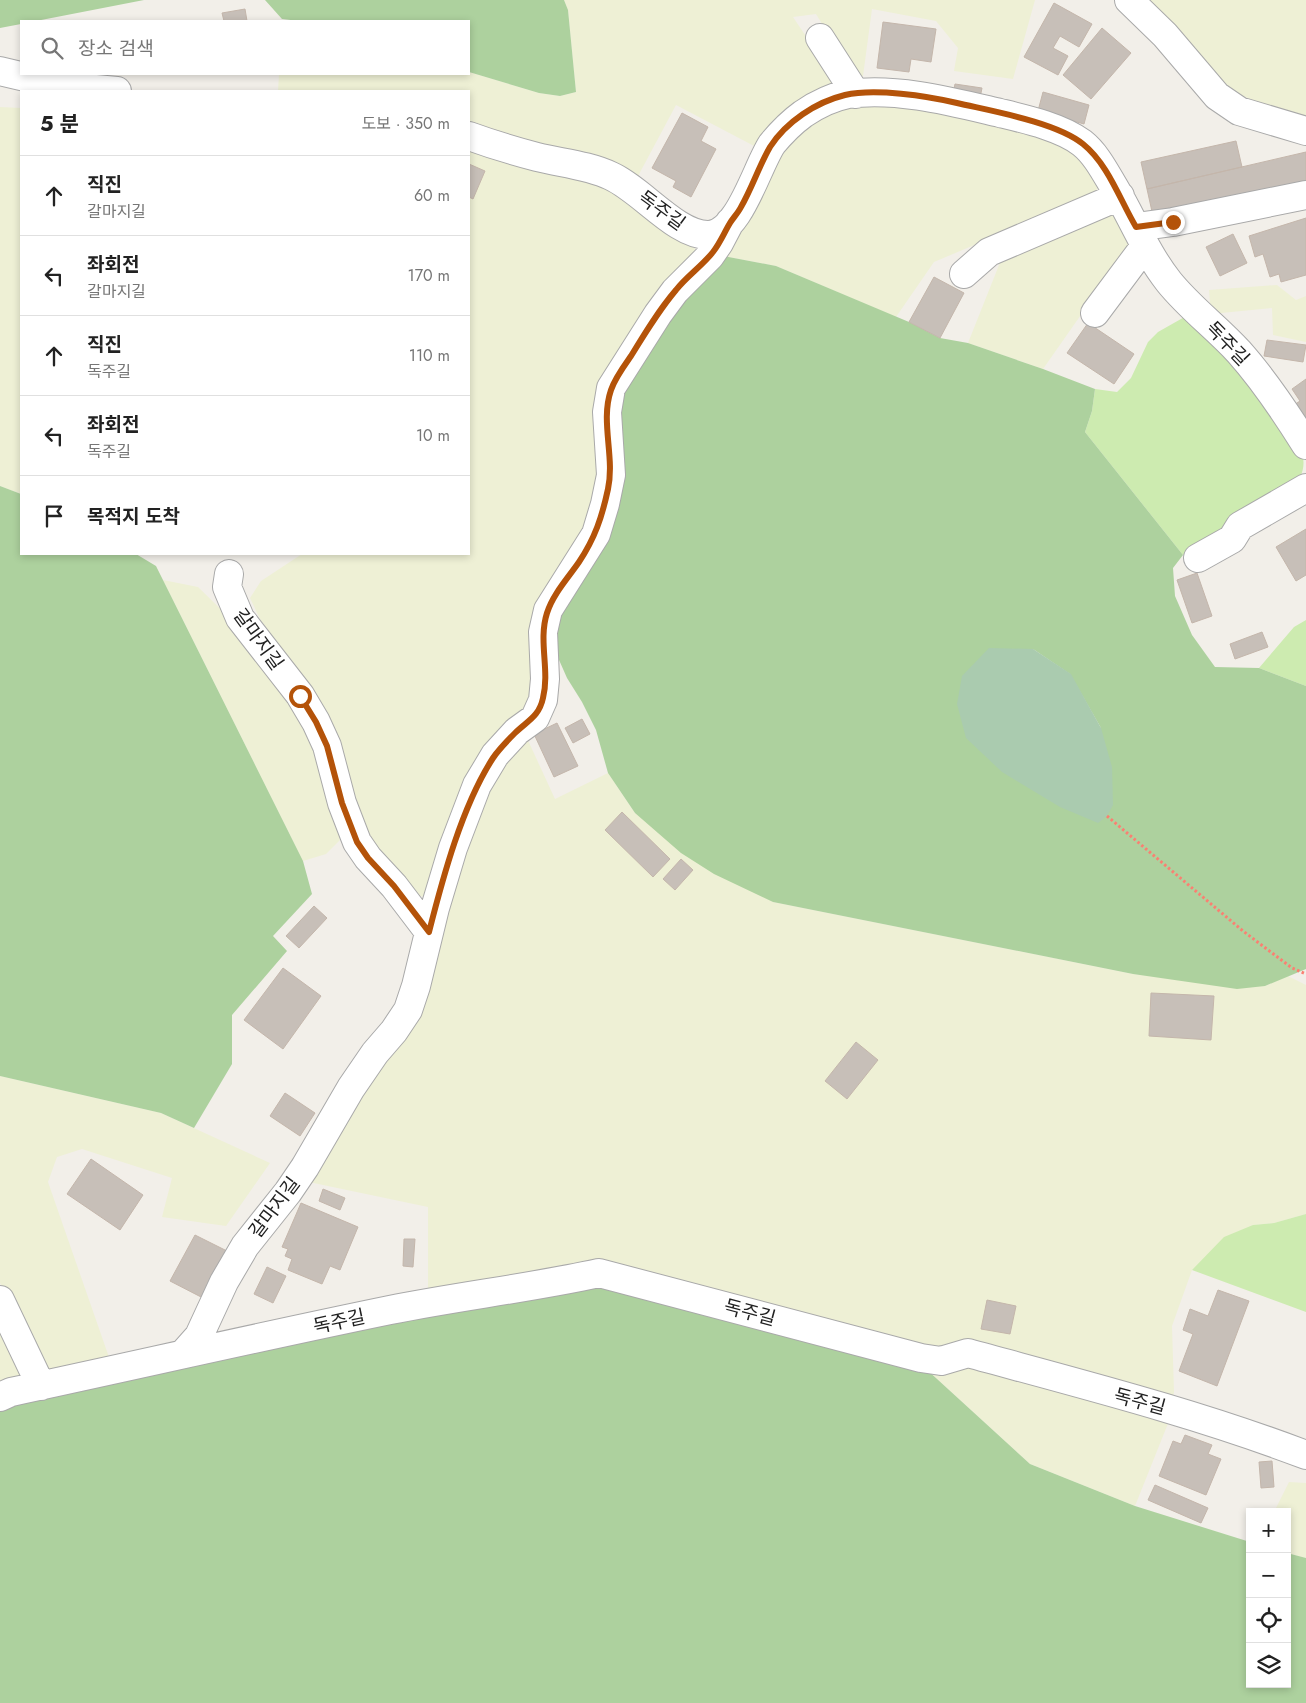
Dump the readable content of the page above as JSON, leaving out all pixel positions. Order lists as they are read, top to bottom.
{
  "streets": {
    "lane": ["독주길", "갈마지길"]
  },
  "crossings": [
    ["독주길", "갈마지길"]
  ],
  "page": {
    "search": "장소 검색",
    "heading": ["5 분", "도보 · 350 m"],
    "list": [
      ["직진", "갈마지길", "60 m"],
      ["좌회전", "갈마지길", "170 m"],
      ["직진", "독주길", "110 m"],
      ["좌회전", "독주길", "10 m"],
      "목적지 도착"
    ],
    "map_buttons": ["+", "−"]
  }
}
